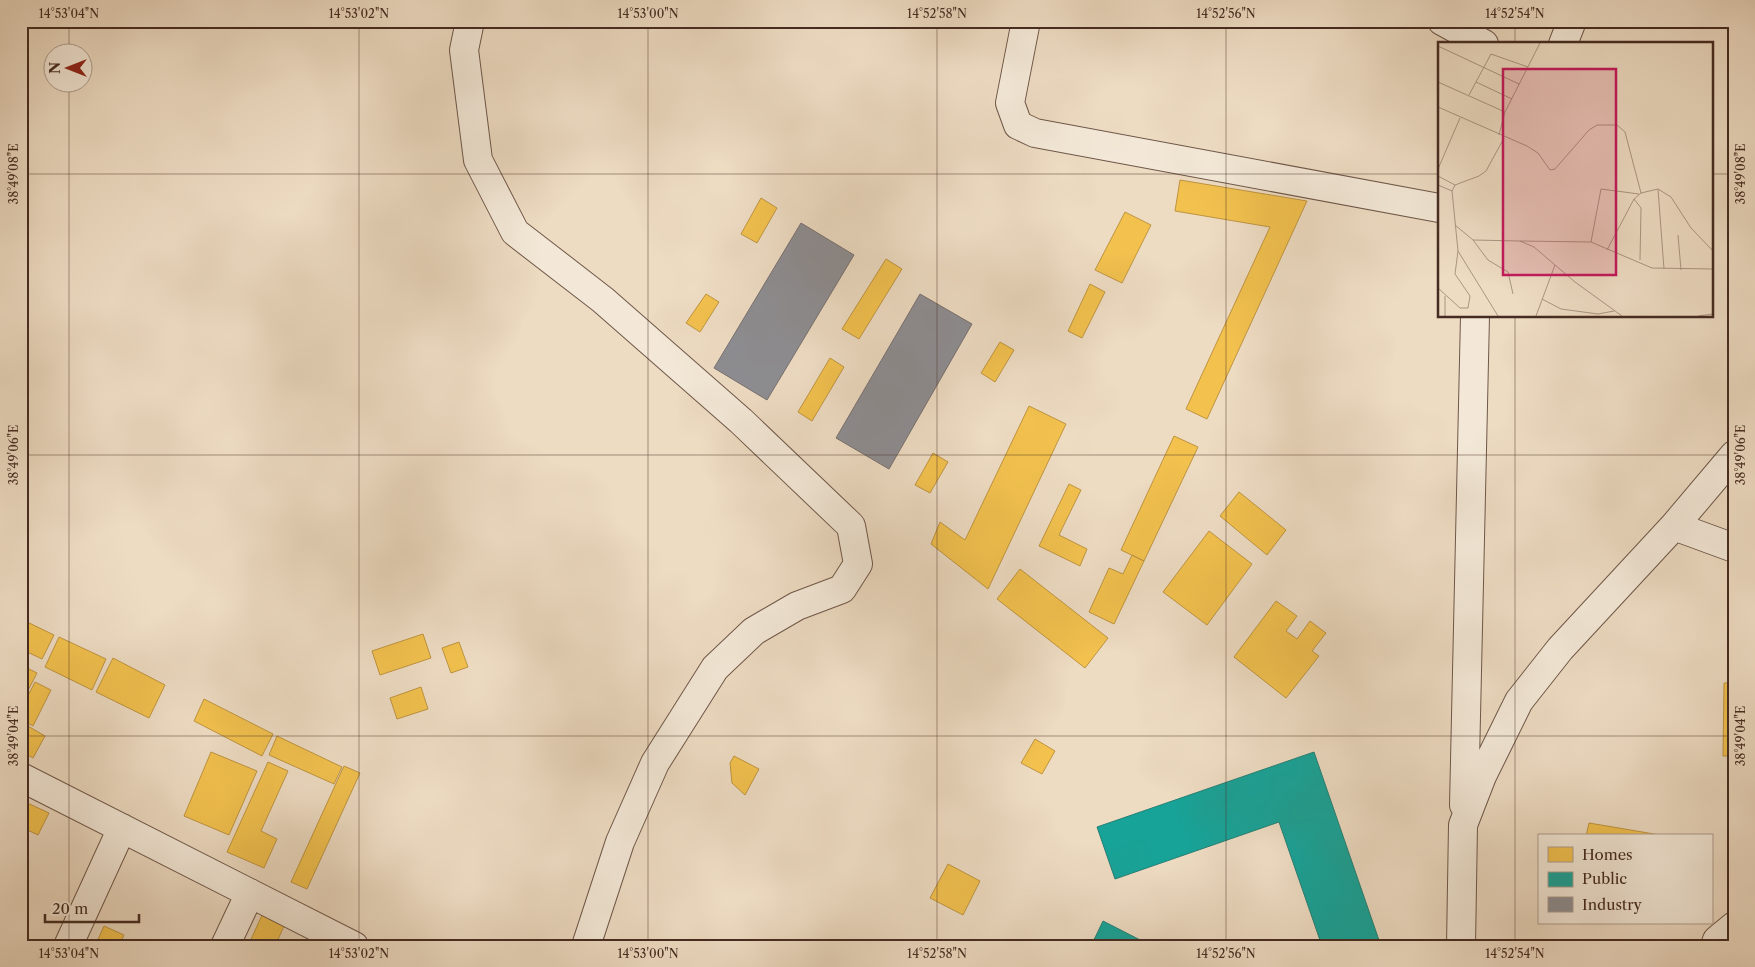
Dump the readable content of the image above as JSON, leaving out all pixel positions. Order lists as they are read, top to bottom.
{
  "legend": ["Homes", "Public", "Industry"],
  "scale_bar": "20 m",
  "north": "left",
  "coordinates": [
    "14°53'04\"N",
    "14°53'02\"N",
    "14°53'00\"N",
    "14°52'58\"N",
    "14°52'56\"N",
    "14°52'54\"N",
    "38°49'08\"E",
    "38°49'06\"E",
    "38°49'04\"E"
  ]
}
